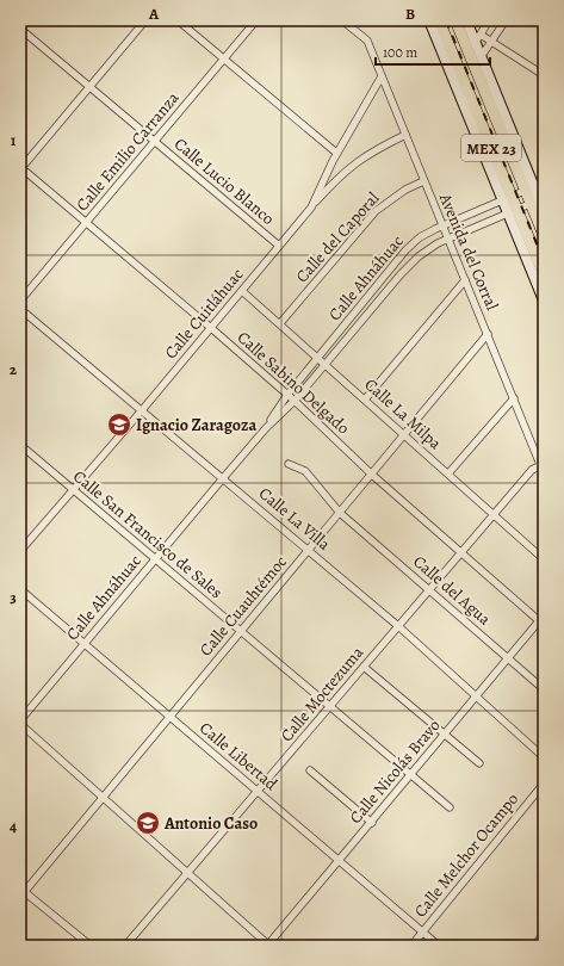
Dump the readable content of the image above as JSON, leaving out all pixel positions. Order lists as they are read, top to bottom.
{
  "streets": {
    "main road": ["MEX 23"],
    "street": [
      "Calle Emilio Carranza",
      "Calle Lucio Blanco",
      "Calle del Caporal",
      "Avenida del Corral",
      "Calle Ahnáhuac",
      "Calle Cuitláhuac",
      "Calle Sabino Delgado",
      "Calle La Milpa",
      "Calle La Villa",
      "Calle San Francisco de Sales",
      "Calle del Agua",
      "Calle Cuauhtémoc",
      "Calle Moctezuma",
      "Calle Libertad",
      "Calle Nicolás Bravo",
      "Calle Melchor Ocampo"
    ]
  },
  "crossings": [
    ["MEX 23", "Calle Ahnáhuac"],
    ["Calle Emilio Carranza", "Calle Lucio Blanco"],
    ["Calle Emilio Carranza", "Calle Sabino Delgado"],
    ["Calle Lucio Blanco", "Calle Cuitláhuac"],
    ["Calle del Caporal", "Avenida del Corral"],
    ["Calle del Caporal", "Calle La Milpa"],
    ["Avenida del Corral", "Calle Ahnáhuac"],
    ["Avenida del Corral", "Calle Cuitláhuac"],
    ["Avenida del Corral", "Calle Cuauhtémoc"],
    ["Avenida del Corral", "Calle Moctezuma"],
    ["Calle Ahnáhuac", "Calle Sabino Delgado"],
    ["Calle Ahnáhuac", "Calle La Milpa"],
    ["Calle Ahnáhuac", "Calle La Villa"],
    ["Calle Ahnáhuac", "Calle San Francisco de Sales"],
    ["Calle Ahnáhuac", "Calle Libertad"],
    ["Calle Cuitláhuac", "Calle Sabino Delgado"],
    ["Calle Cuitláhuac", "Calle La Milpa"],
    ["Calle Cuitláhuac", "Calle La Villa"],
    ["Calle Cuitláhuac", "Calle San Francisco de Sales"],
    ["Calle Sabino Delgado", "Calle Cuauhtémoc"],
    ["Calle Sabino Delgado", "Calle Moctezuma"],
    ["Calle Sabino Delgado", "Calle Nicolás Bravo"],
    ["Calle La Milpa", "Calle Cuauhtémoc"],
    ["Calle La Milpa", "Calle Moctezuma"],
    ["Calle La Villa", "Calle Cuauhtémoc"],
    ["Calle La Villa", "Calle Moctezuma"],
    ["Calle La Villa", "Calle Nicolás Bravo"],
    ["Calle San Francisco de Sales", "Calle Cuauhtémoc"],
    ["Calle San Francisco de Sales", "Calle Moctezuma"],
    ["Calle San Francisco de Sales", "Calle Nicolás Bravo"],
    ["Calle del Agua", "Calle Cuauhtémoc"],
    ["Calle del Agua", "Calle Moctezuma"],
    ["Calle del Agua", "Calle Nicolás Bravo"],
    ["Calle Cuauhtémoc", "Calle Libertad"],
    ["Calle Moctezuma", "Calle Libertad"],
    ["Calle Libertad", "Calle Nicolás Bravo"],
    ["Calle Libertad", "Calle Melchor Ocampo"]
  ],
  "places": {
    "school or university": ["Ignacio Zaragoza", "Antonio Caso"]
  },
  "scale_bar": "100 m",
  "grid": {
    "columns": ["A", "B"],
    "rows": [
      "1",
      "2",
      "3",
      "4"
    ]
  }
}
